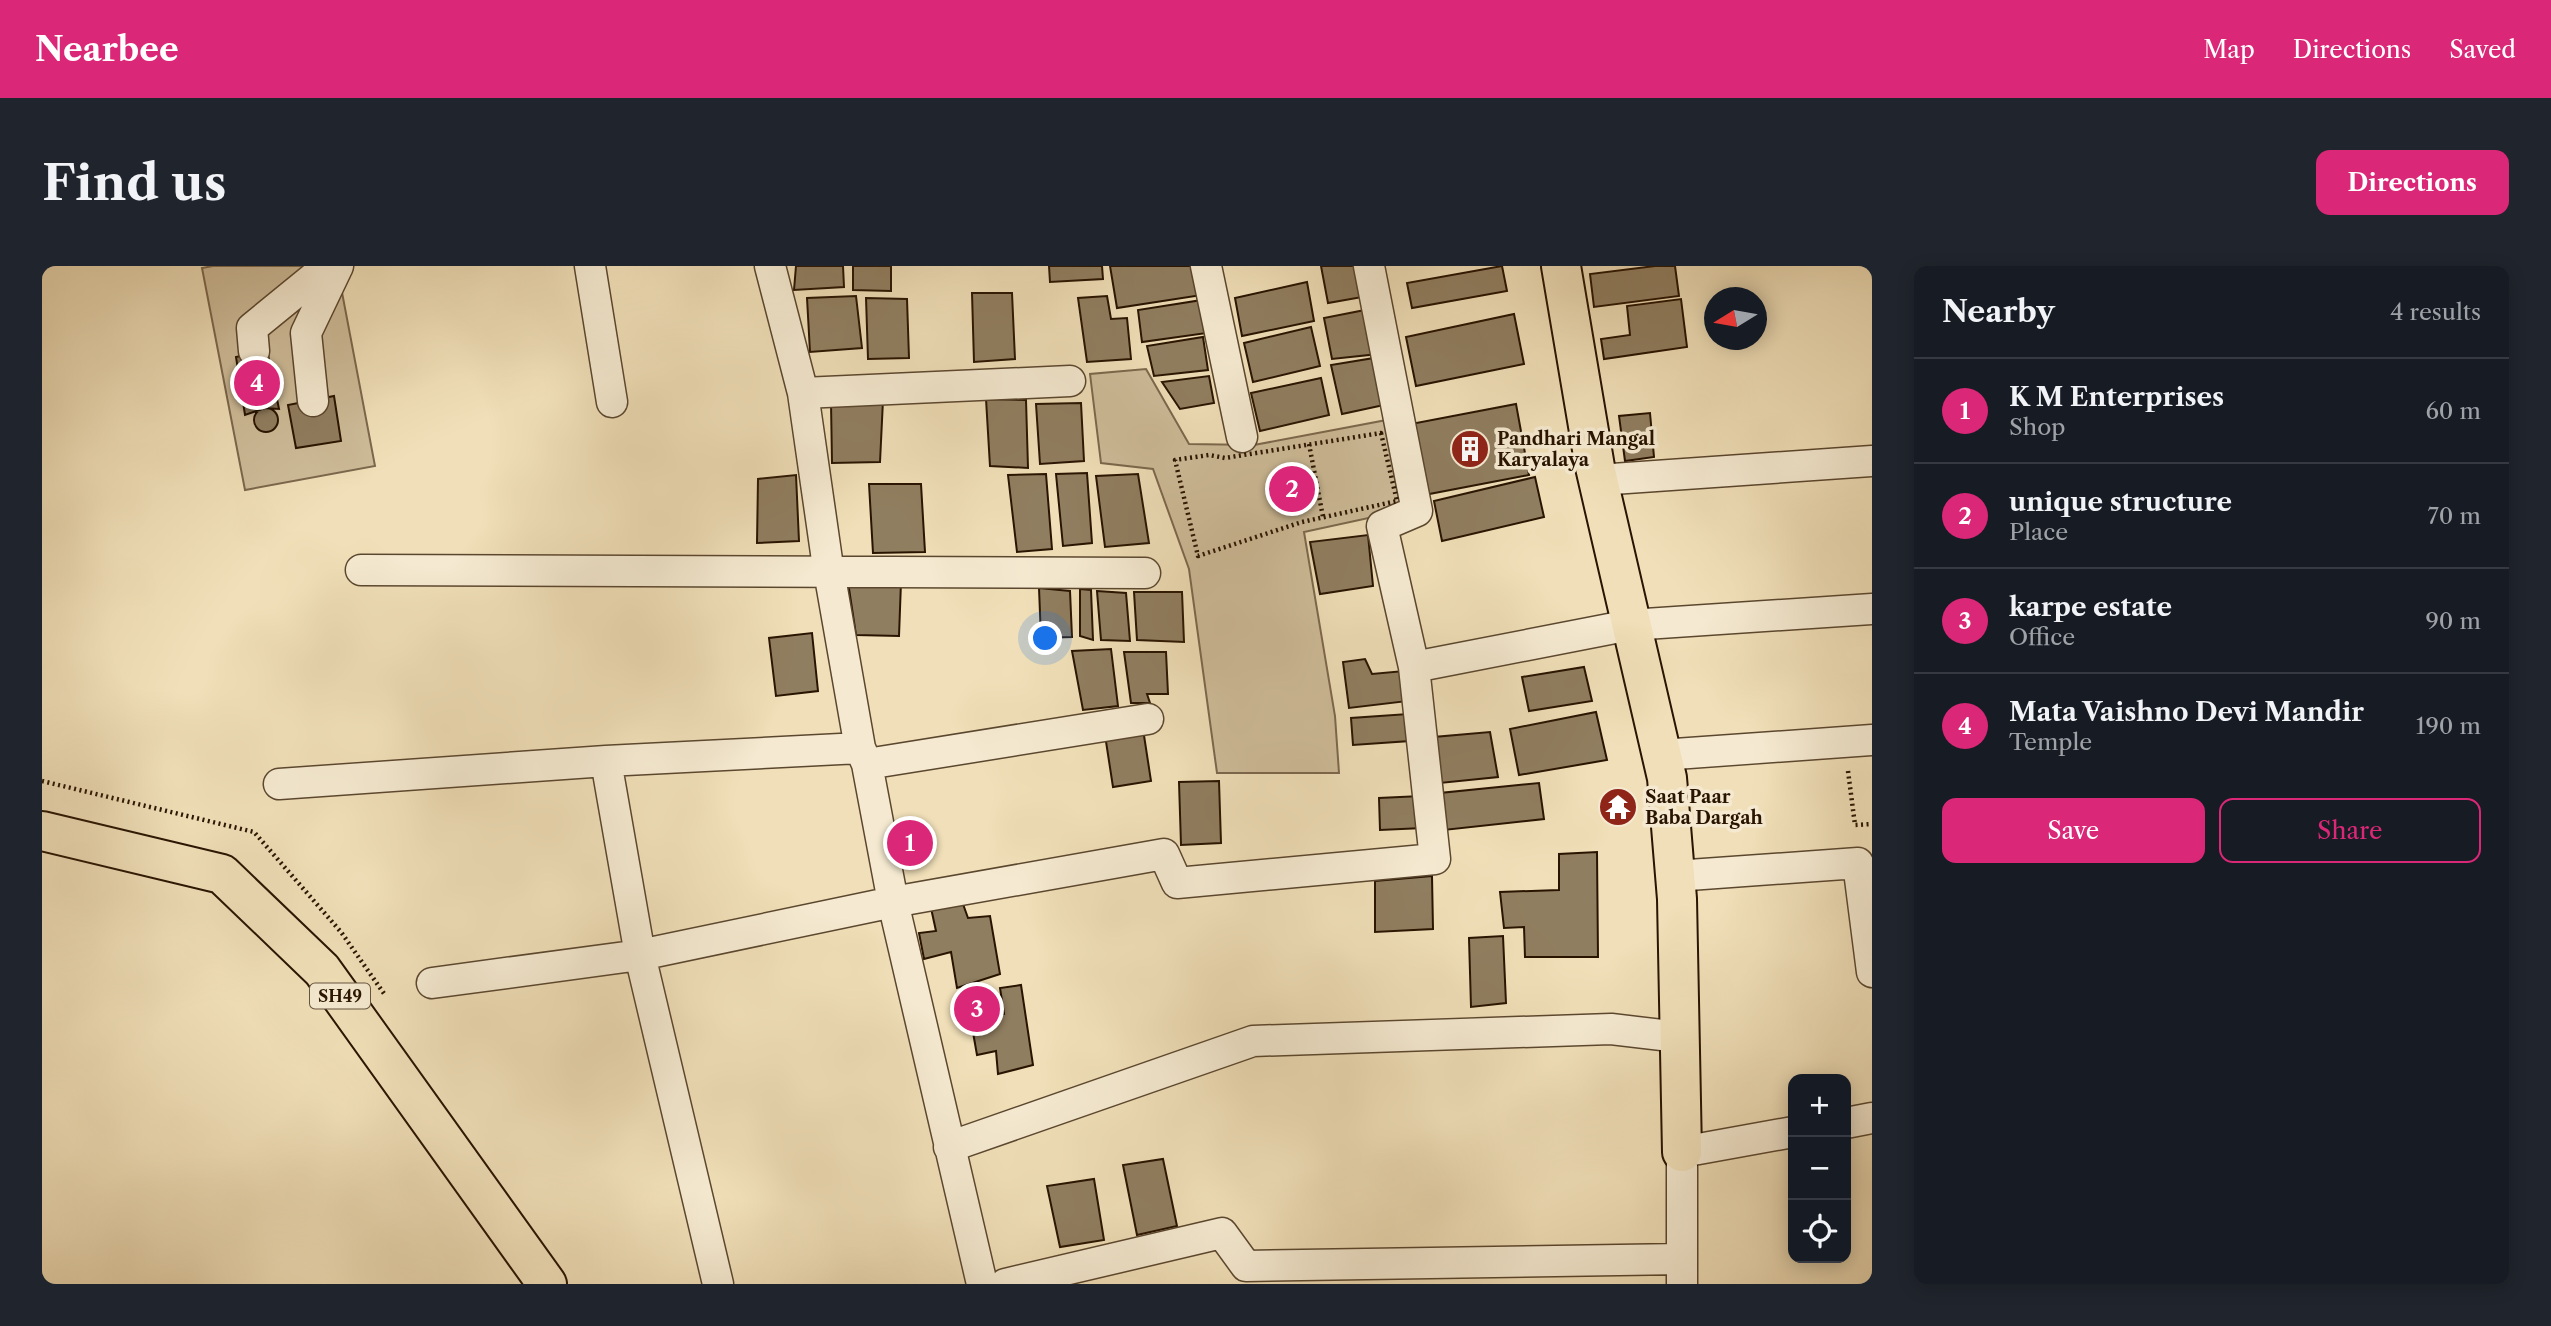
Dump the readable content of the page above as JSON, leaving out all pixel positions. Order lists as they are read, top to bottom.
{
  "streets": {
    "main road": ["SH49"]
  },
  "places": {
    "building": ["Pandhari Mangal Karyalaya"],
    "temple": ["Saat Paar Baba Dargah"]
  },
  "north": "left",
  "page": {
    "header": "Nearbee",
    "nav": ["Map", "Directions", "Saved"],
    "buttons": [
      "Directions",
      ["Save", "Share"]
    ],
    "title": "Find us",
    "heading": ["Nearby", "4 results"],
    "pins": [
      "4",
      "2",
      "1",
      "3"
    ],
    "list": [
      {
        "mark": "1",
        "name": "K M Enterprises",
        "note": "Shop",
        "value": "60 m"
      },
      {
        "mark": "2",
        "name": "unique structure",
        "note": "Place",
        "value": "70 m"
      },
      {
        "mark": "3",
        "name": "karpe estate",
        "note": "Office",
        "value": "90 m"
      },
      {
        "mark": "4",
        "name": "Mata Vaishno Devi Mandir",
        "note": "Temple",
        "value": "190 m"
      }
    ],
    "map_buttons": ["+", "−"]
  }
}
